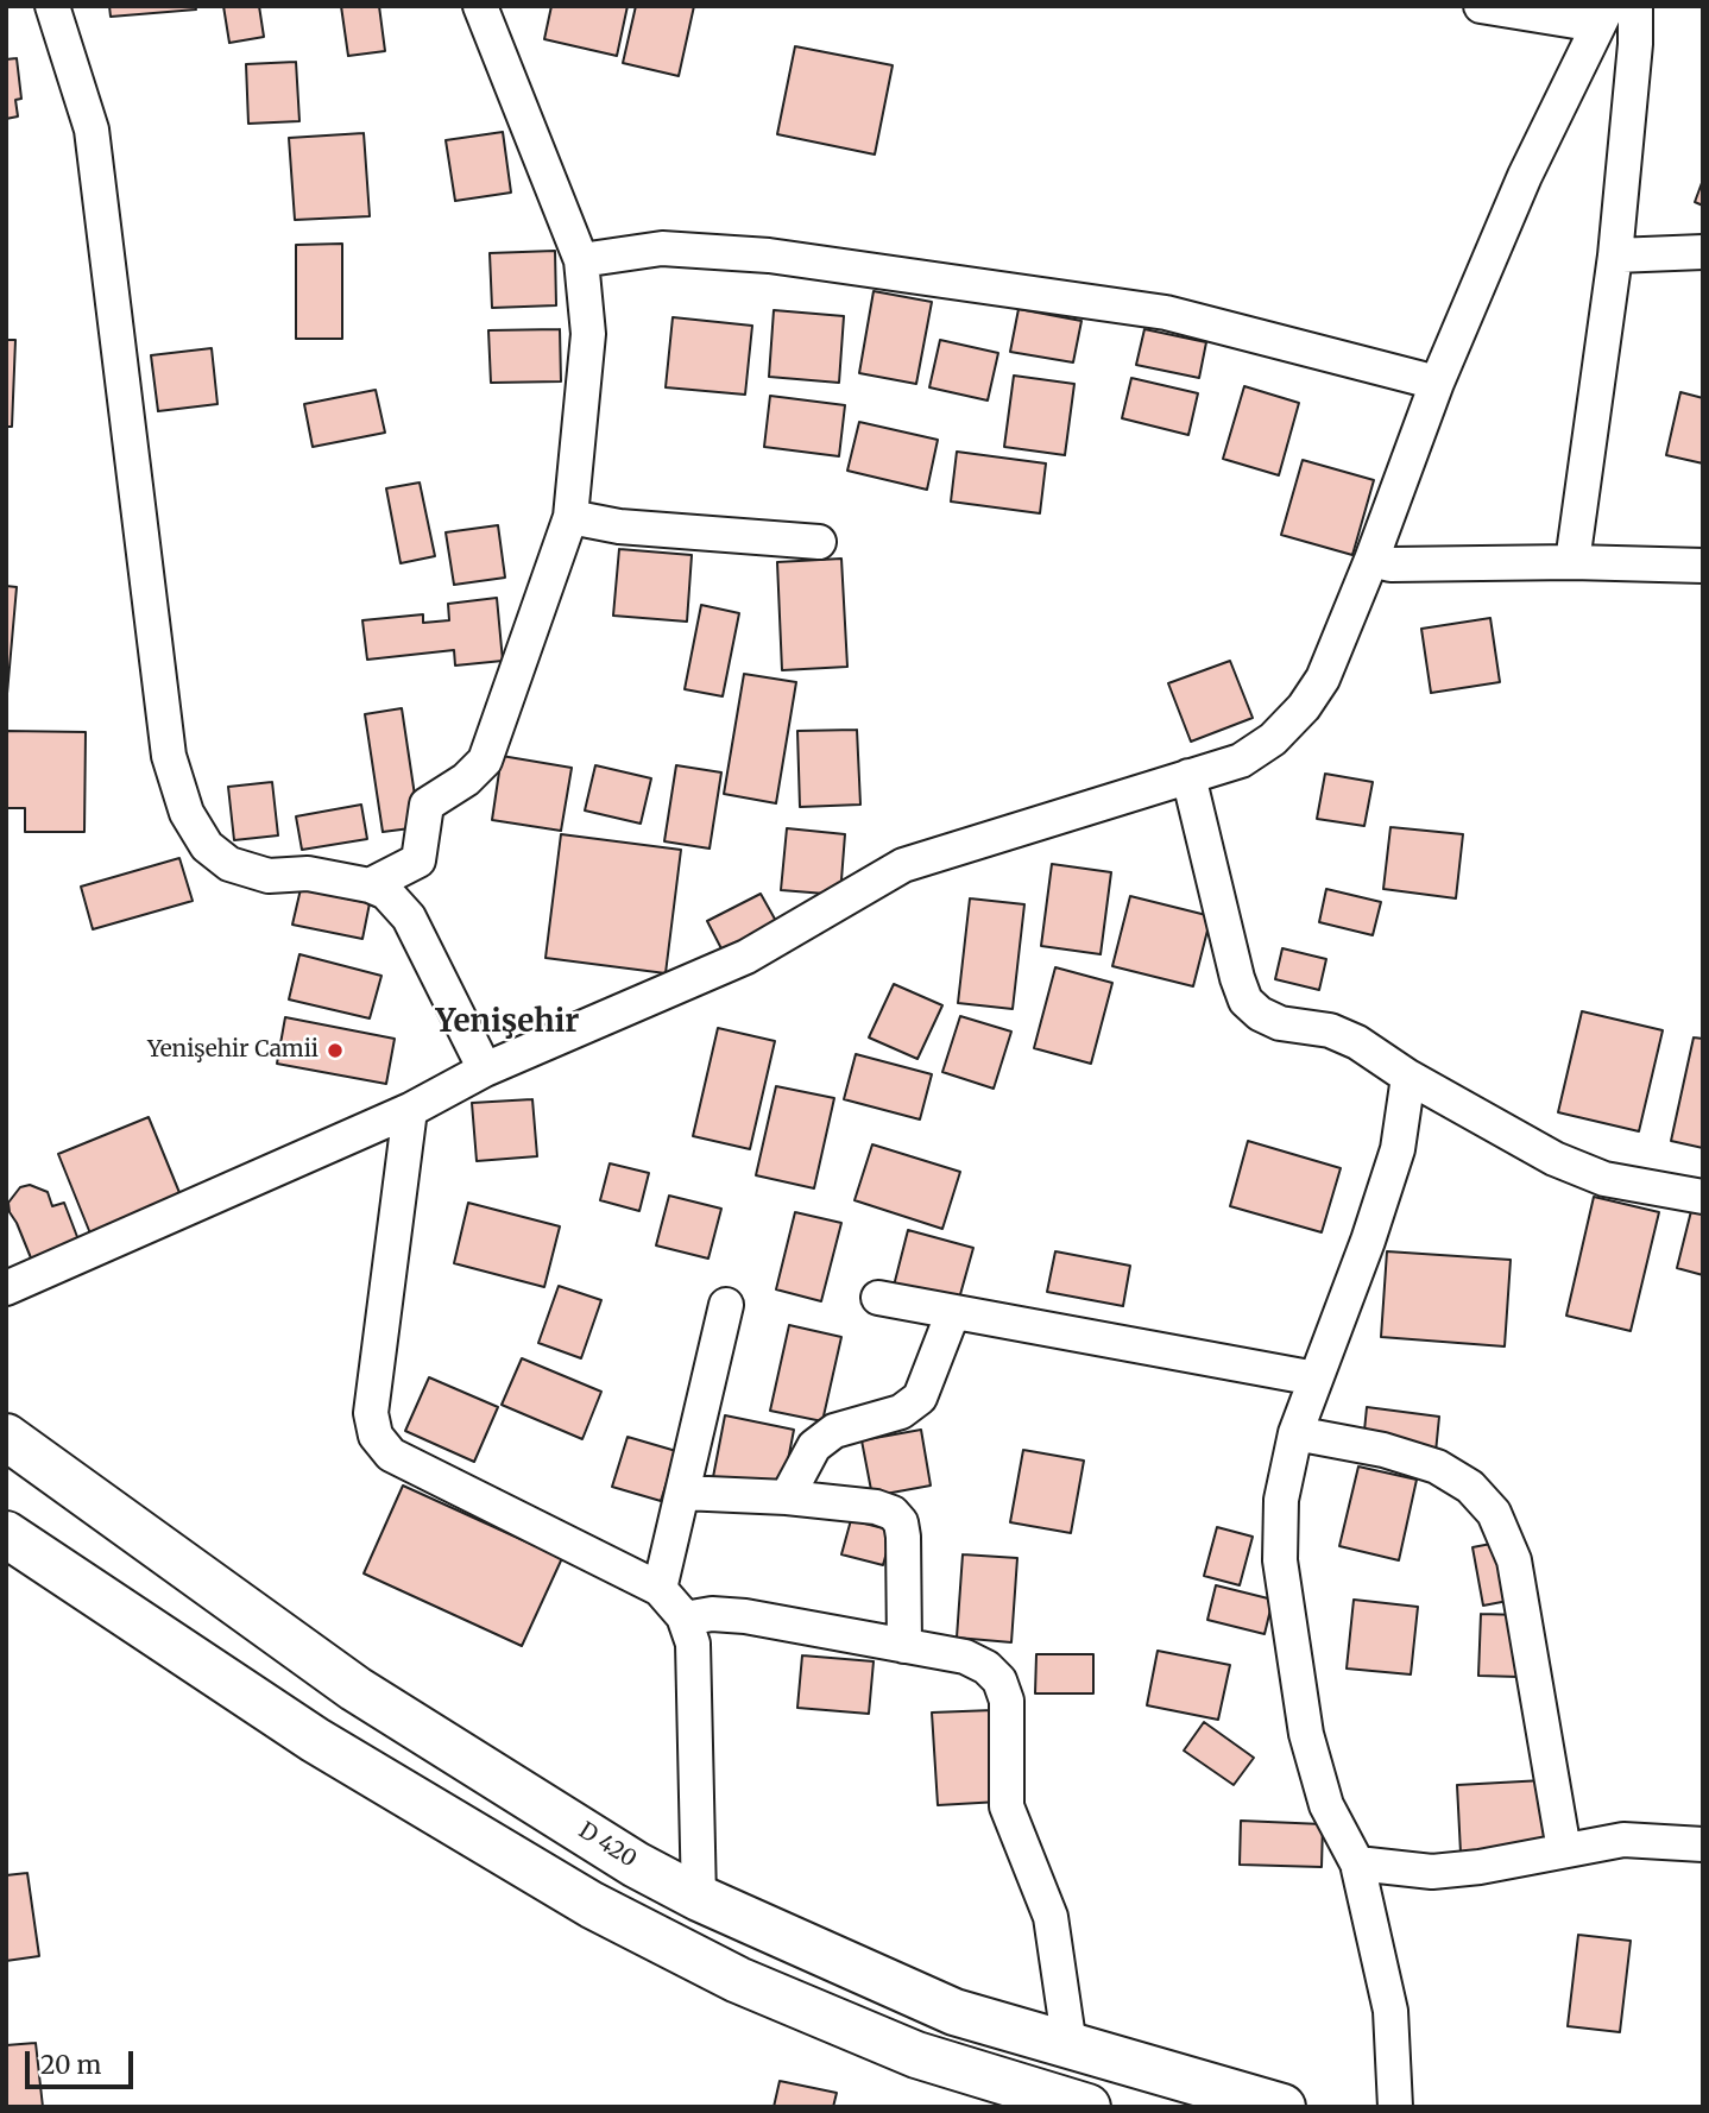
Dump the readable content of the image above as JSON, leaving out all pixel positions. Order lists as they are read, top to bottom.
{
  "streets": {
    "highway": ["D 420"]
  },
  "districts": ["Yenişehir"],
  "places": ["Yenişehir Camii"],
  "scale_bar": "20 m"
}
